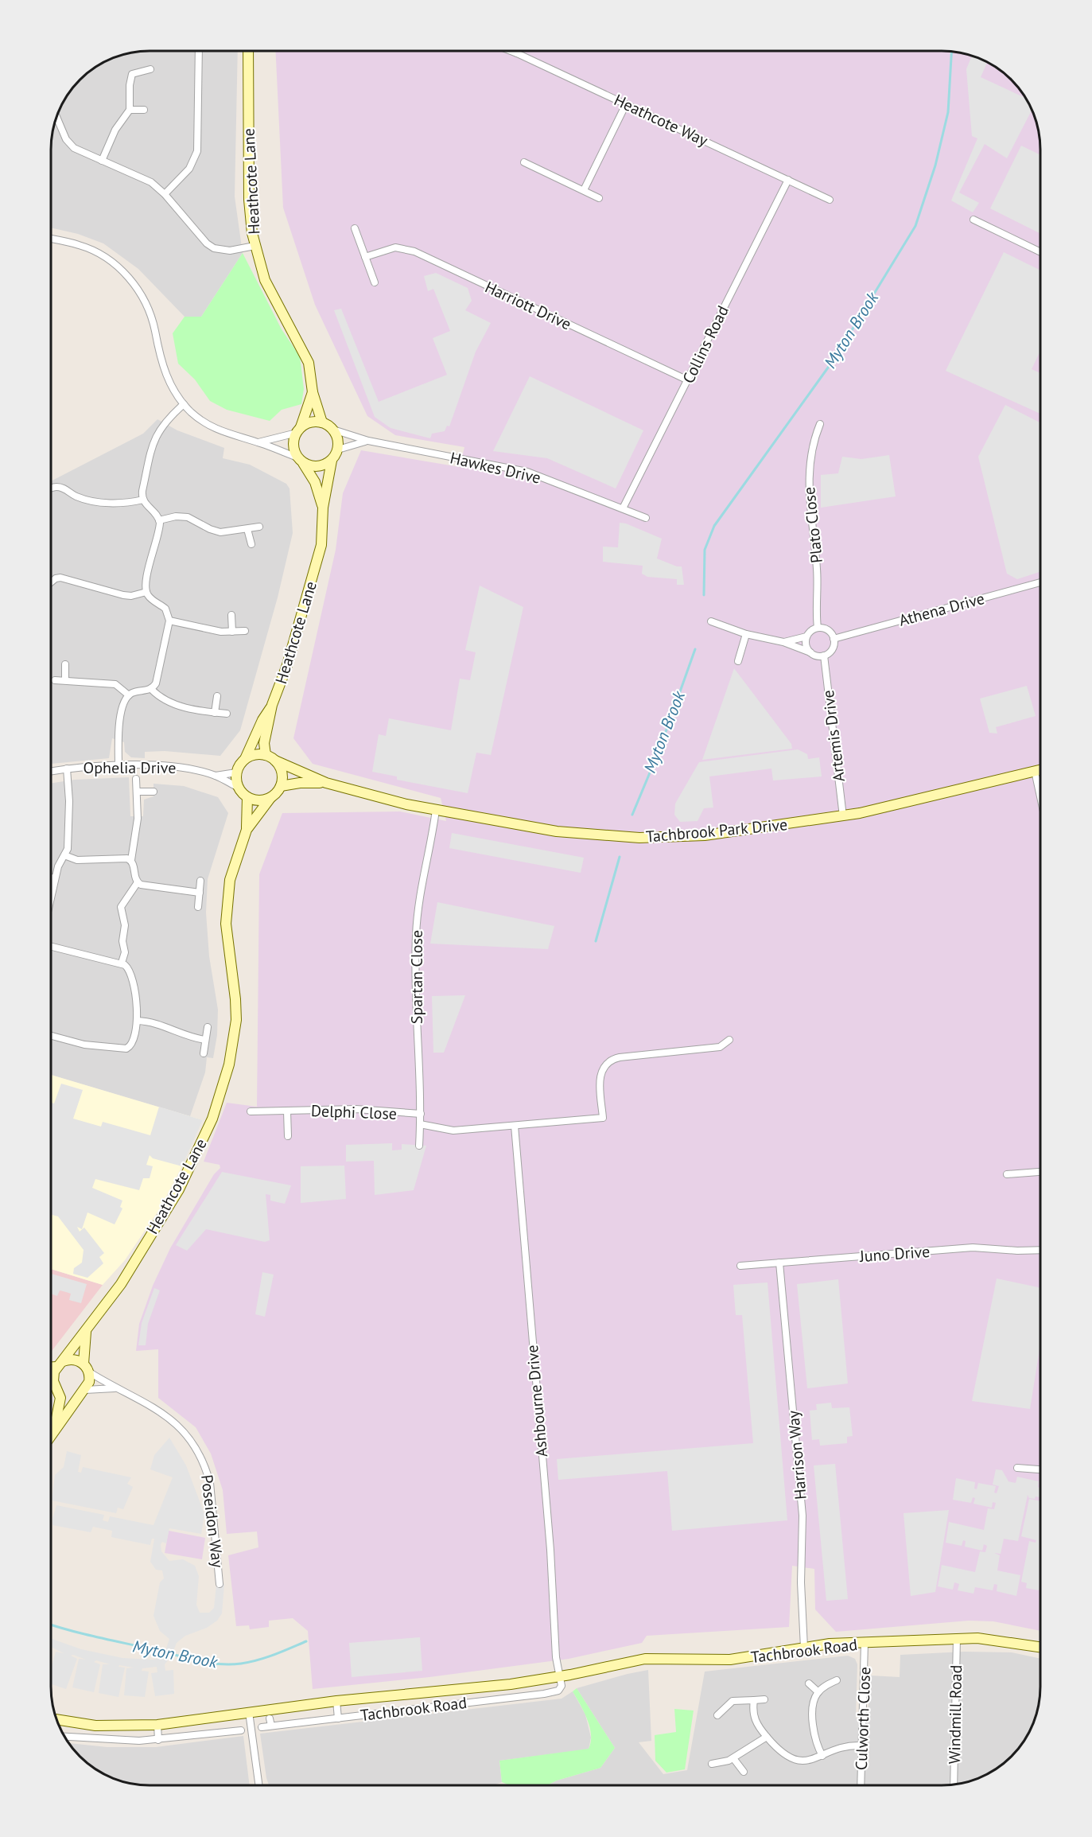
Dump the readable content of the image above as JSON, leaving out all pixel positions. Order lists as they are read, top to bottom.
{
  "streets": {
    "street": [
      "Heathcote Way",
      "Heathcote Lane",
      "Harriott Drive",
      "Collins Road",
      "Hawkes Drive",
      "Plato Close",
      "Athena Drive",
      "Artemis Drive",
      "Ophelia Drive",
      "Tachbrook Park Drive",
      "Spartan Close",
      "Delphi Close",
      "Juno Drive",
      "Ashbourne Drive",
      "Harrison Way",
      "Poseidon Way",
      "Tachbrook Road",
      "Windmill Road",
      "Culworth Close"
    ]
  },
  "crossings": [
    ["Heathcote Way", "Collins Road"],
    ["Heathcote Lane", "Hawkes Drive"],
    ["Heathcote Lane", "Ophelia Drive"],
    ["Heathcote Lane", "Tachbrook Park Drive"],
    ["Heathcote Lane", "Poseidon Way"],
    ["Harriott Drive", "Collins Road"],
    ["Collins Road", "Hawkes Drive"],
    ["Plato Close", "Athena Drive"],
    ["Plato Close", "Artemis Drive"],
    ["Athena Drive", "Artemis Drive"],
    ["Artemis Drive", "Tachbrook Park Drive"],
    ["Ophelia Drive", "Tachbrook Park Drive"],
    ["Tachbrook Park Drive", "Spartan Close"],
    ["Spartan Close", "Delphi Close"],
    ["Juno Drive", "Harrison Way"],
    ["Ashbourne Drive", "Tachbrook Road"],
    ["Harrison Way", "Tachbrook Road"],
    ["Tachbrook Road", "Windmill Road"],
    ["Tachbrook Road", "Culworth Close"]
  ],
  "water": ["Myton Brook"]
}
